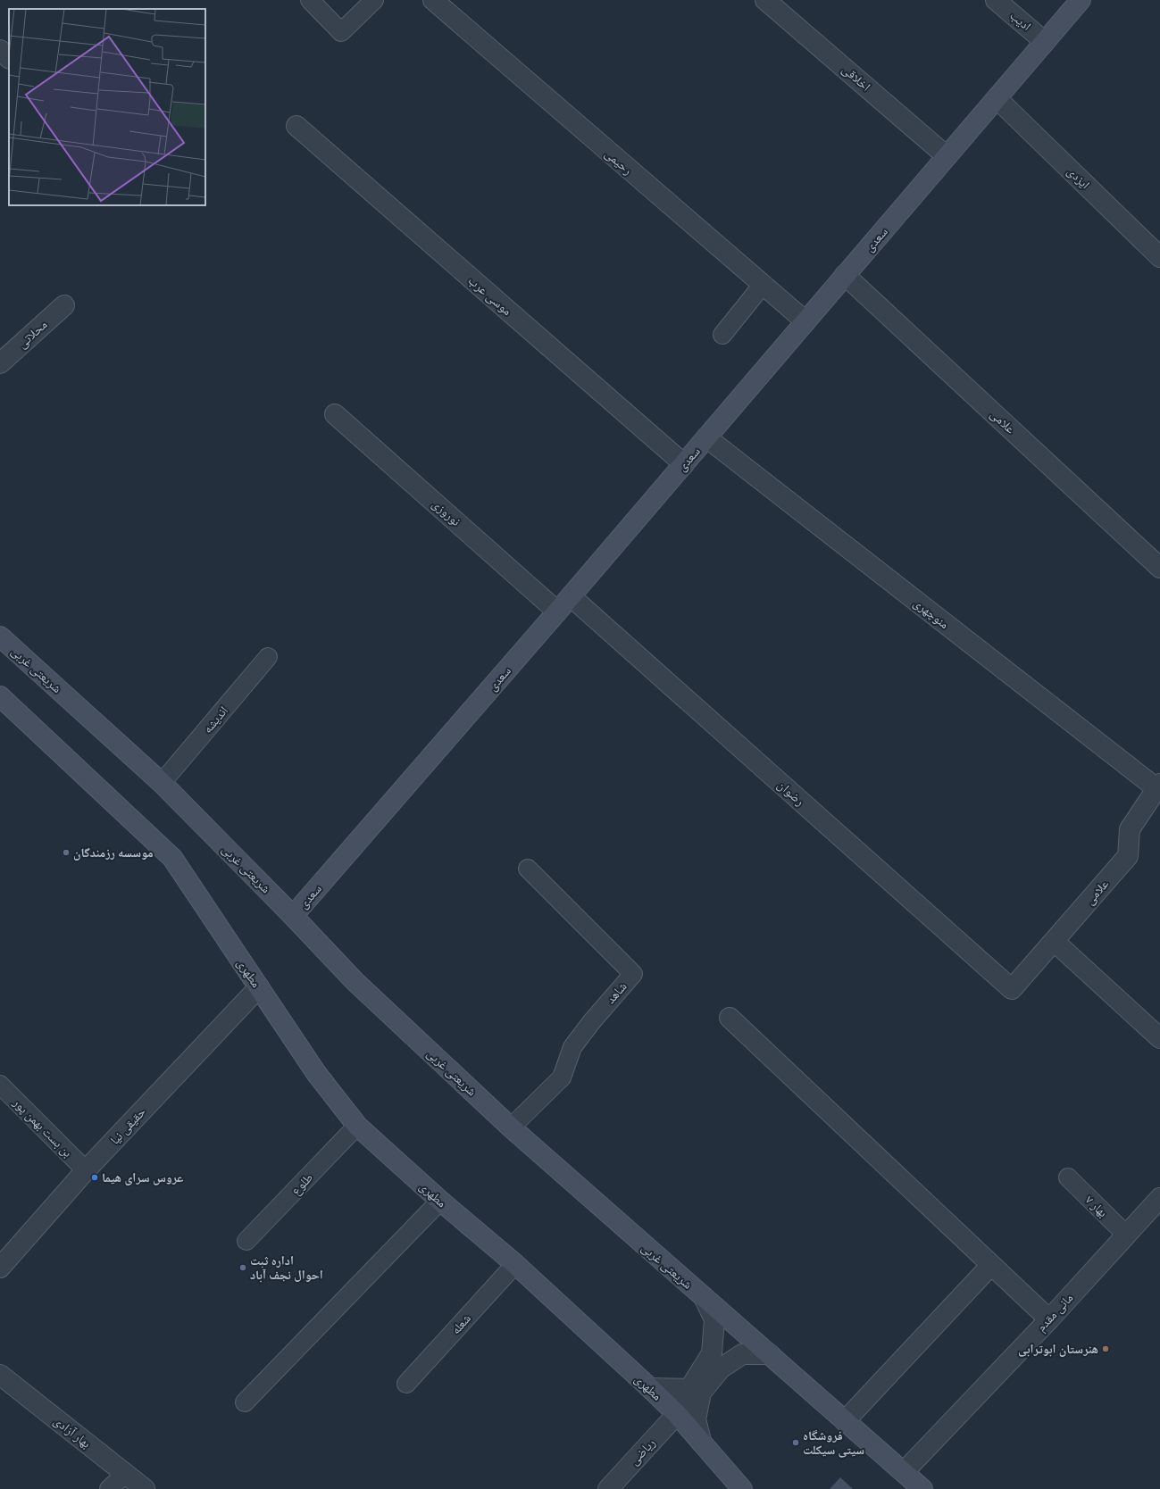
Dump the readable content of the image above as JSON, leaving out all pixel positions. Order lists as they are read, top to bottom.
{
  "streets": {
    "main road": ["سعدی", "شریعتی غربی", "مطهری"],
    "street": [
      "ادیب",
      "اخلاقی",
      "رحیمی",
      "ایزدی",
      "موسی عرب",
      "محلاتی",
      "علامی",
      "نوروزی",
      "منوچهری",
      "رضوان",
      "حقیقی نیا",
      "مانی مقدم",
      "بهار آزادی",
      "ریاضی"
    ],
    "lane": [
      "اندیشه",
      "شاهد",
      "بن بست بهمن پور",
      "طلوع",
      "بهار ۷",
      "شعله"
    ]
  },
  "crossings": [
    ["ادیب", "سعدی"],
    ["اخلاقی", "سعدی"],
    ["رحیمی", "سعدی"],
    ["ایزدی", "سعدی"],
    ["سعدی", "موسی عرب"],
    ["سعدی", "علامی"],
    ["سعدی", "نوروزی"],
    ["سعدی", "منوچهری"],
    ["سعدی", "شریعتی غربی"],
    ["سعدی", "رضوان"],
    ["علامی", "منوچهری"],
    ["علامی", "رضوان"],
    ["شریعتی غربی", "اندیشه"],
    ["شریعتی غربی", "شاهد"],
    ["شریعتی غربی", "مانی مقدم"],
    ["شریعتی غربی", "ریاضی"],
    ["مطهری", "حقیقی نیا"],
    ["مطهری", "طلوع"],
    ["مطهری", "شعله"],
    ["مطهری", "ریاضی"],
    ["حقیقی نیا", "بن بست بهمن پور"],
    ["بهار ۷", "مانی مقدم"]
  ],
  "places": [
    "موسسه رزمندگان",
    "عروس سرای هیما",
    "اداره ثبت احوال نجف آباد",
    "هنرستان ابوترابی",
    "فروشگاه سيتی سیکلت"
  ]
}
